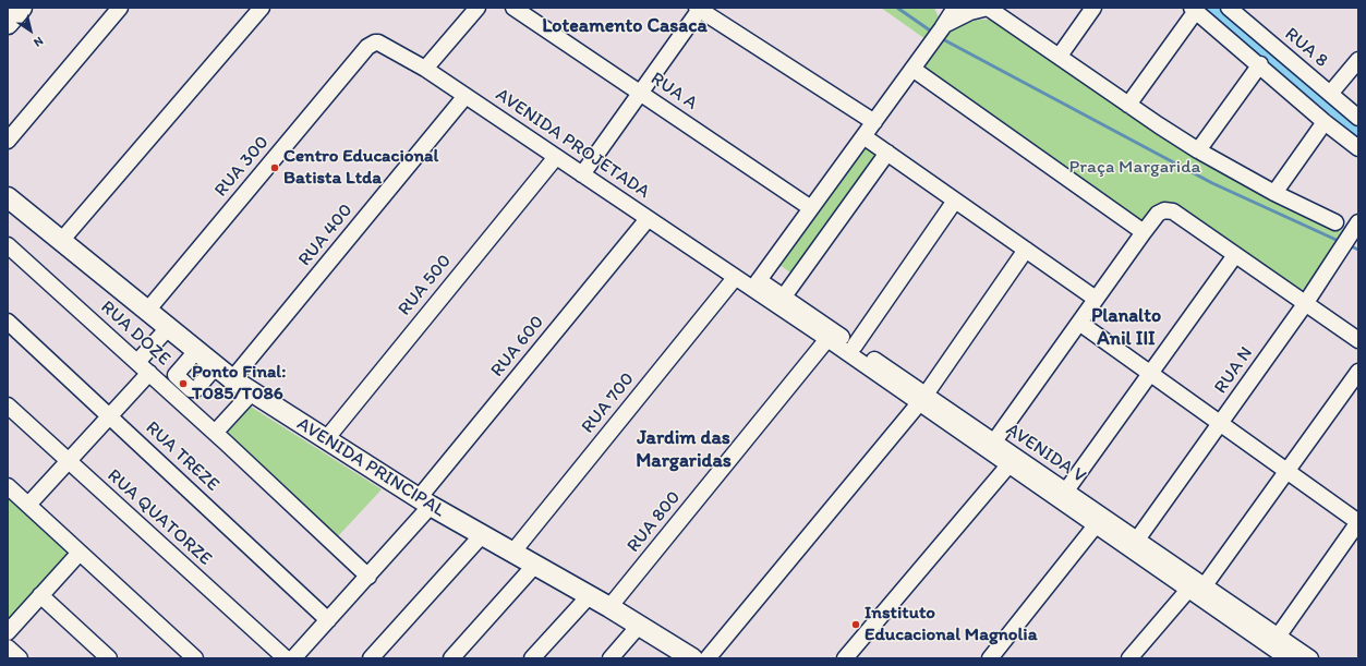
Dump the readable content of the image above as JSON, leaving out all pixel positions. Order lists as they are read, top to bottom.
{
  "streets": {
    "main road": ["AVENIDA PRINCIPAL"],
    "street": [
      "RUA 8",
      "RUA A",
      "AVENIDA PROJETADA",
      "RUA 300",
      "RUA 400",
      "RUA 500",
      "RUA DOZE",
      "RUA 600",
      "RUA N",
      "RUA 700",
      "AVENIDA V",
      "RUA TREZE",
      "RUA QUATORZE",
      "RUA 800"
    ]
  },
  "crossings": [
    ["AVENIDA PROJETADA", "RUA 300"],
    ["AVENIDA PROJETADA", "RUA 400"],
    ["AVENIDA PROJETADA", "RUA 500"],
    ["AVENIDA PROJETADA", "RUA 600"],
    ["AVENIDA PROJETADA", "RUA 700"],
    ["AVENIDA PROJETADA", "AVENIDA V"],
    ["RUA 300", "AVENIDA PRINCIPAL"],
    ["RUA 400", "AVENIDA PRINCIPAL"],
    ["RUA 500", "AVENIDA PRINCIPAL"],
    ["RUA DOZE", "RUA 600"],
    ["RUA 600", "RUA TREZE"],
    ["RUA 600", "AVENIDA PRINCIPAL"],
    ["RUA N", "AVENIDA V"],
    ["RUA 700", "AVENIDA PRINCIPAL"],
    ["AVENIDA V", "RUA 800"],
    ["AVENIDA PRINCIPAL", "RUA 800"]
  ],
  "districts": ["Loteamento Casaca", "Planalto Anil III", "Jardim das Margaridas"],
  "parks": ["Praça Margarida"],
  "places": ["Centro Educacional Batista Ltda", "Ponto Final: T085/T086", "Instituto Educacional Magnolia"],
  "north": "bottom right"
}
